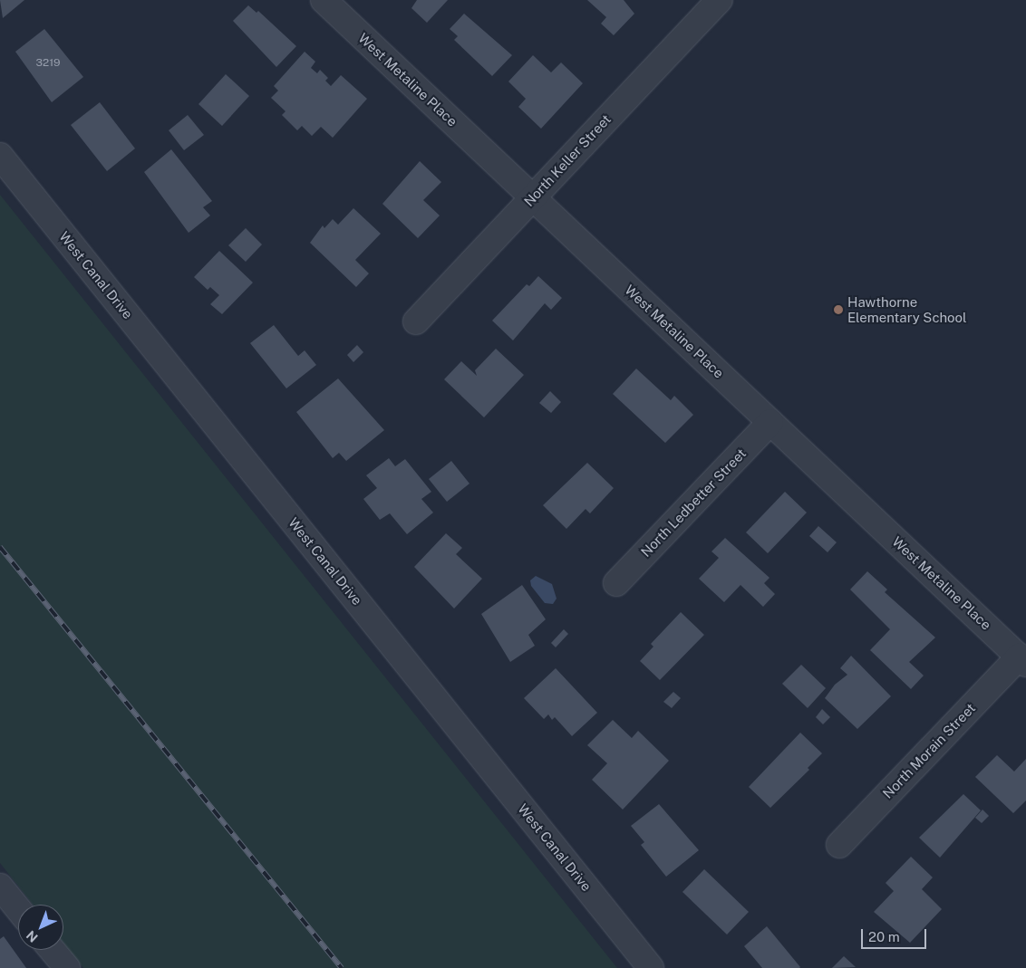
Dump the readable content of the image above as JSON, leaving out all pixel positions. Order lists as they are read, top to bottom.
{
  "streets": {
    "street": [
      "West Metaline Place",
      "North Keller Street",
      "West Canal Drive",
      "North Ledbetter Street",
      "North Morain Street"
    ]
  },
  "crossings": [
    ["West Metaline Place", "North Keller Street"],
    ["West Metaline Place", "North Ledbetter Street"],
    ["West Metaline Place", "North Morain Street"]
  ],
  "places": ["Hawthorne Elementary School"],
  "house_numbers": ["3219"],
  "scale_bar": "20 m",
  "north": "bottom left"
}
